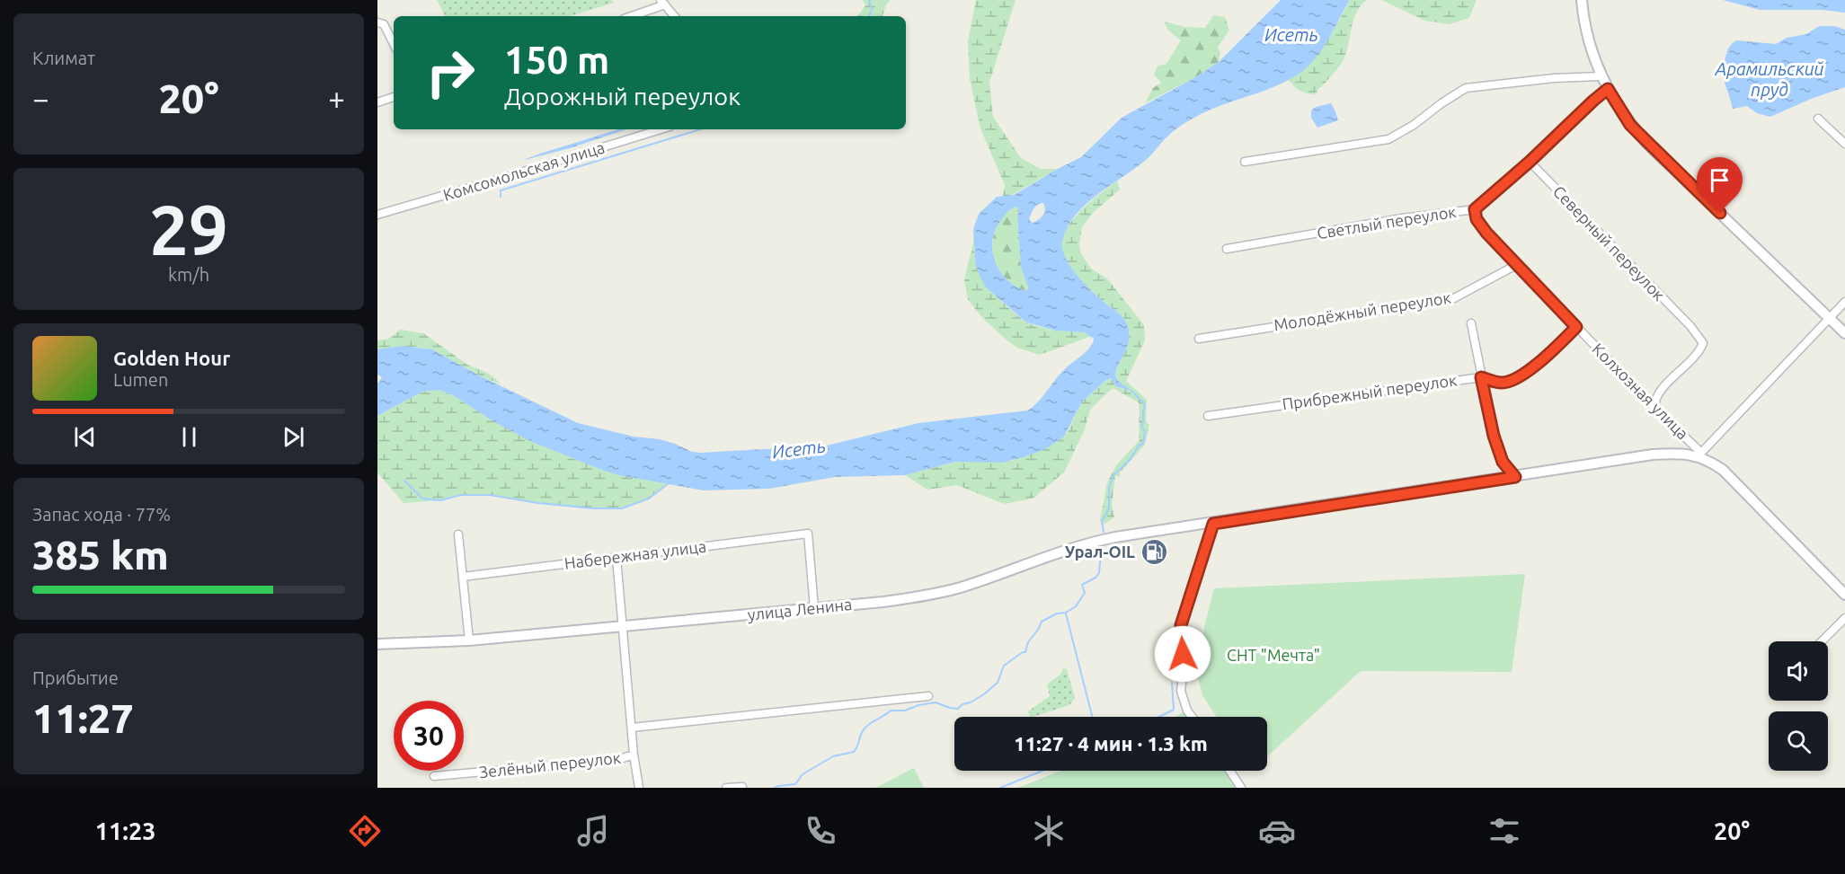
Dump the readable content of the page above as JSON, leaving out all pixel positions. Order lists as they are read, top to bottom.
{
  "streets": {
    "main road": ["улица Ленина"],
    "street": [
      "Комсомольская улица",
      "Светлый переулок",
      "Северный переулок",
      "Молодёжный переулок",
      "Колхозная улица",
      "Прибрежный переулок",
      "Набережная улица",
      "Зелёный переулок"
    ]
  },
  "crossings": [
    ["Светлый переулок", "Северный переулок"],
    ["Светлый переулок", "Колхозная улица"],
    ["Северный переулок", "Колхозная улица"],
    ["Молодёжный переулок", "Колхозная улица"],
    ["Колхозная улица", "Прибрежный переулок"],
    ["Колхозная улица", "улица Ленина"],
    ["Набережная улица", "улица Ленина"]
  ],
  "water": ["Исеть", "Арамильский пруд"],
  "parks": ["СНТ \"Мечта\""],
  "places": {
    "fuel station": ["Урал-OIL"]
  },
  "page": {
    "tile": [
      "Климат",
      ["29", "km/h"],
      ["Запас хода · 77%", "385 km"],
      ["Прибытие", "11:27"]
    ],
    "turn": ["150 m", "Дорожный переулок"],
    "heat": ["−", "20°", "+"],
    "song": ["Golden Hour", "Lumen"],
    "limit": "30",
    "trip": "11:27 · 4 мин · 1.3 km",
    "tabs": ["11:23", "20°"]
  }
}
